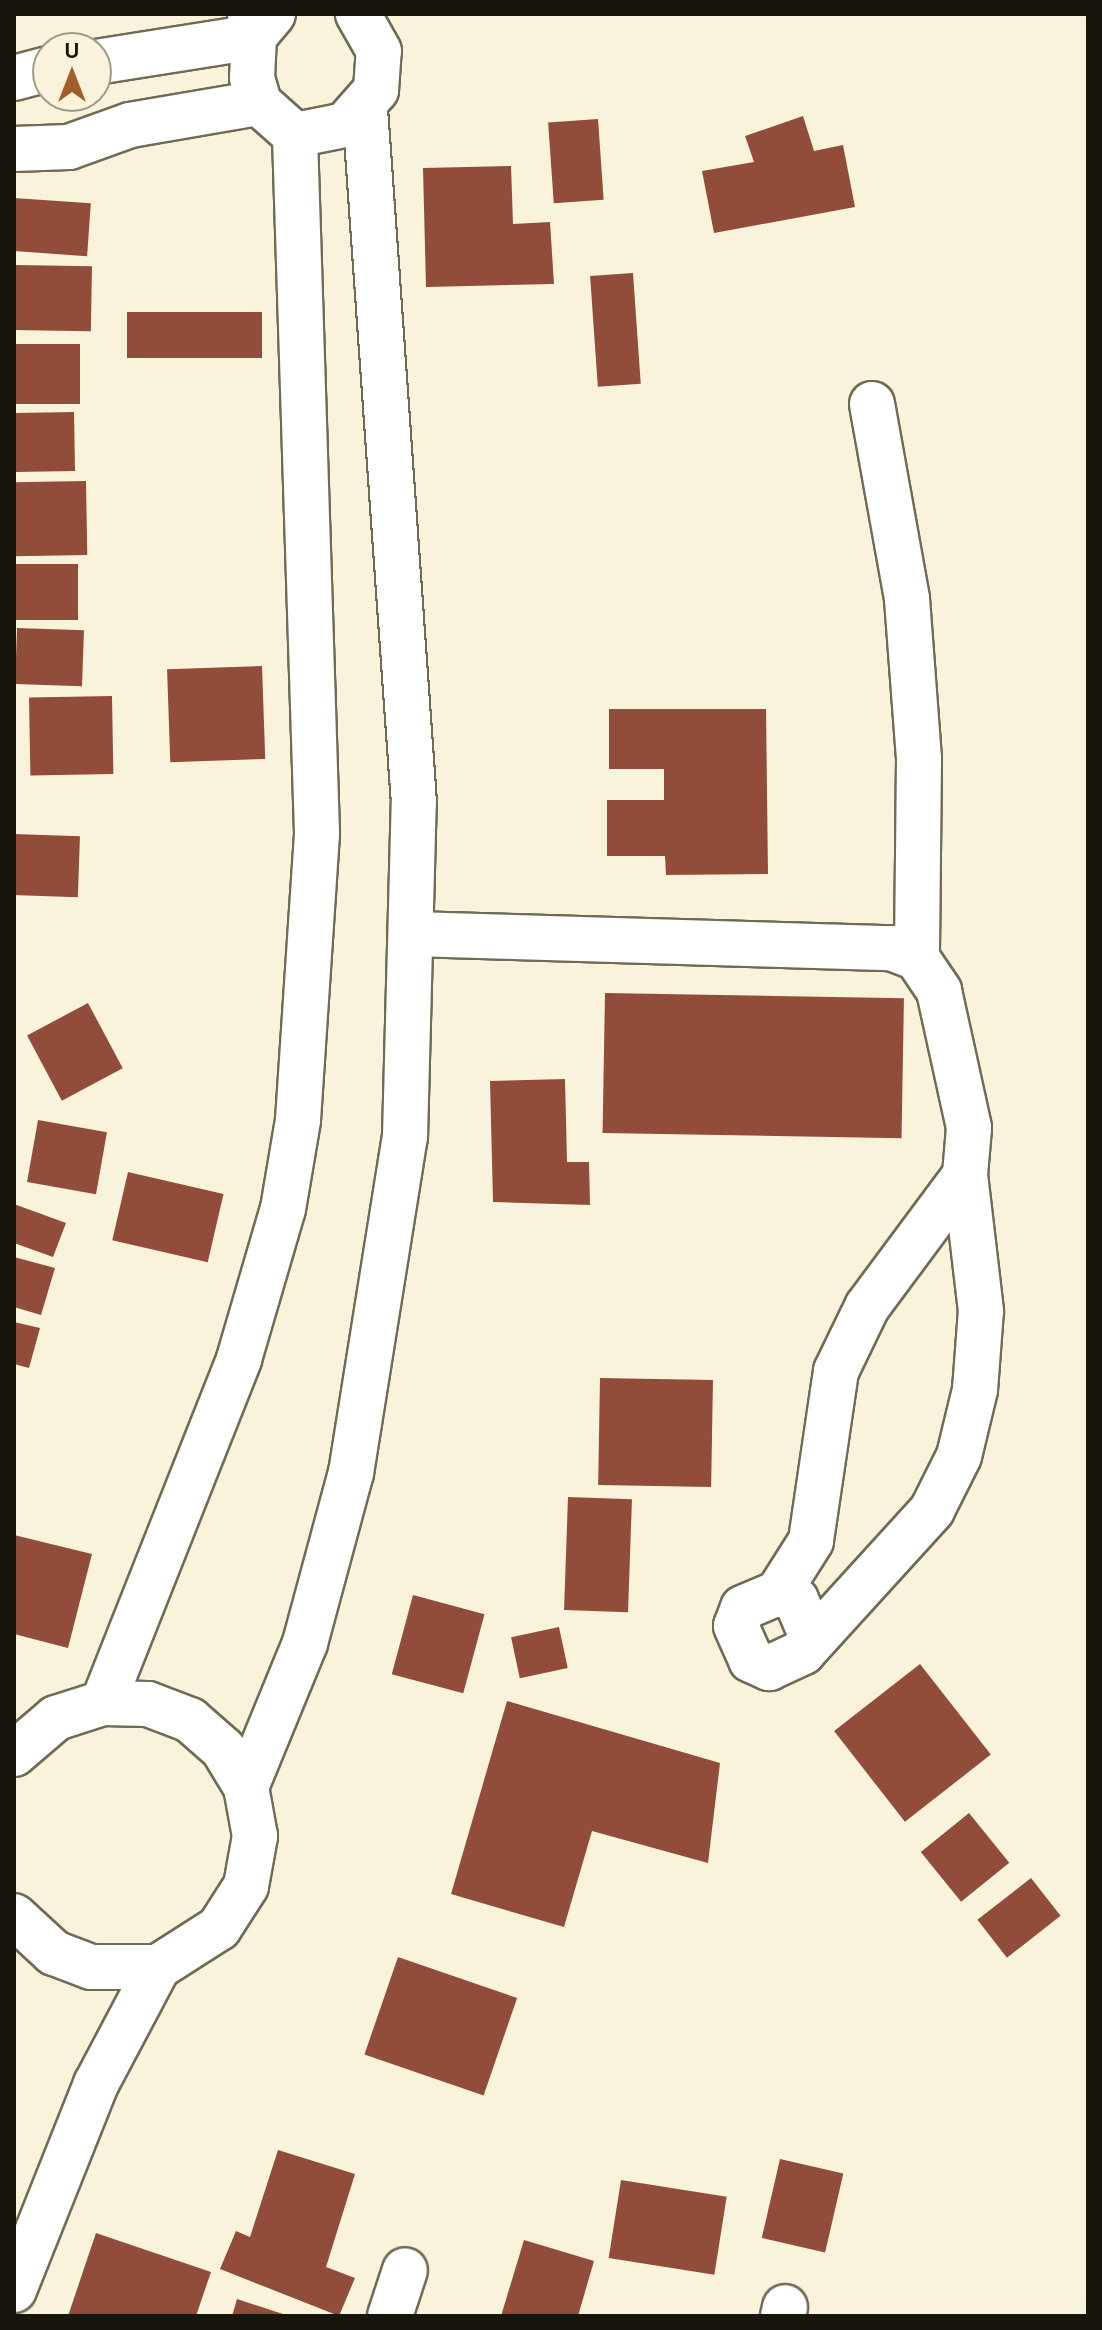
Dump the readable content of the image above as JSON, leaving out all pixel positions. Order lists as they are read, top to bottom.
{
  "north": "top"
}
